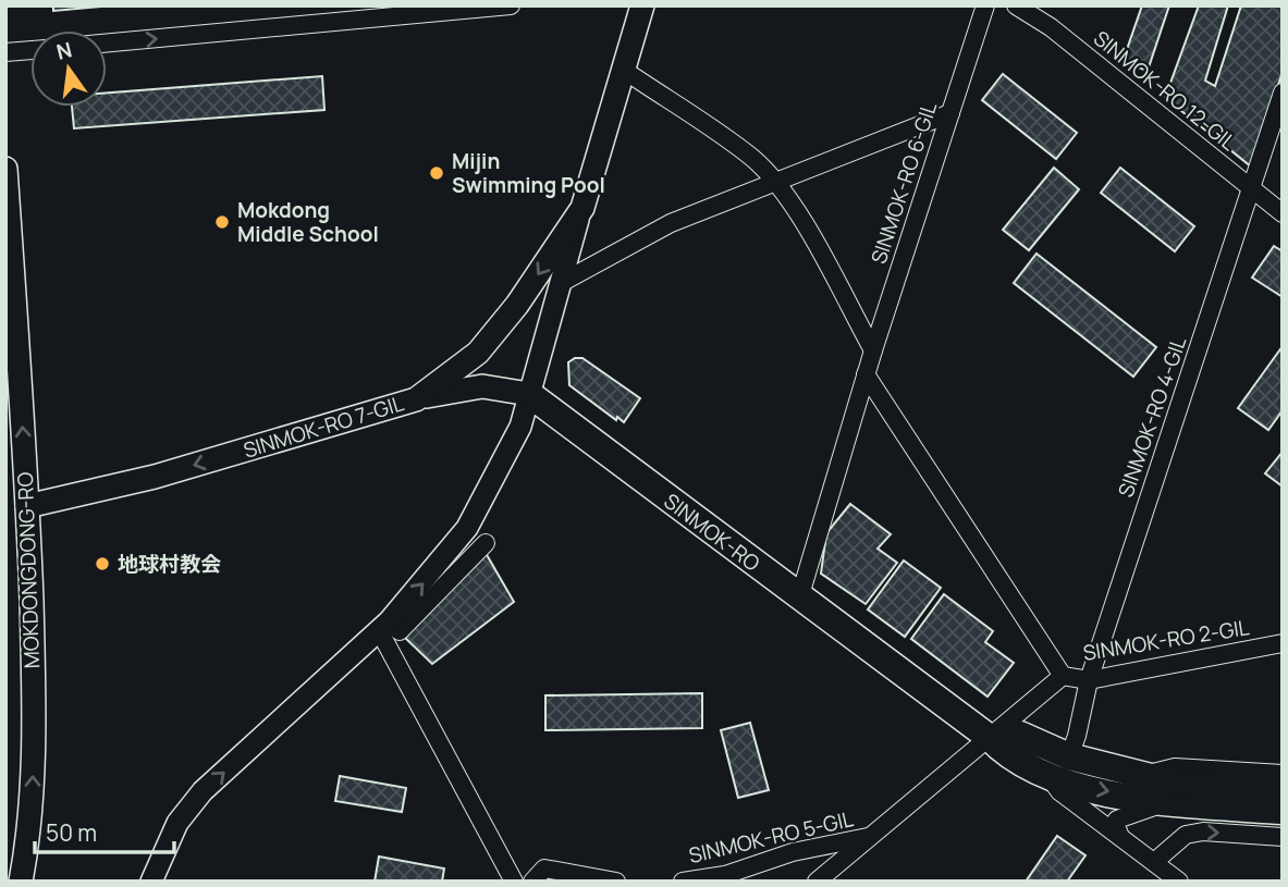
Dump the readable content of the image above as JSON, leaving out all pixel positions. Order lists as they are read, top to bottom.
{
  "streets": {
    "main road": ["SINMOK-RO 7-GIL", "SINMOK-RO", "MOKDONGDONG-RO"],
    "street": [
      "SINMOK-RO 12-GIL",
      "SINMOK-RO 6-GIL",
      "SINMOK-RO 4-GIL",
      "SINMOK-RO 2-GIL",
      "SINMOK-RO 5-GIL"
    ]
  },
  "crossings": [
    ["SINMOK-RO 12-GIL", "SINMOK-RO 4-GIL"],
    ["SINMOK-RO 6-GIL", "SINMOK-RO"],
    ["SINMOK-RO 4-GIL", "SINMOK-RO 2-GIL"],
    ["SINMOK-RO 7-GIL", "MOKDONGDONG-RO"],
    ["SINMOK-RO", "SINMOK-RO 2-GIL"],
    ["SINMOK-RO", "SINMOK-RO 5-GIL"],
    ["SINMOK-RO 2-GIL", "SINMOK-RO 5-GIL"]
  ],
  "one_way": ["SINMOK-RO 7-GIL", "MOKDONGDONG-RO"],
  "places": ["Mijin Swimming Pool", "Mokdong Middle School", "地球村教会"],
  "scale_bar": "50 m",
  "north": "top"
}
